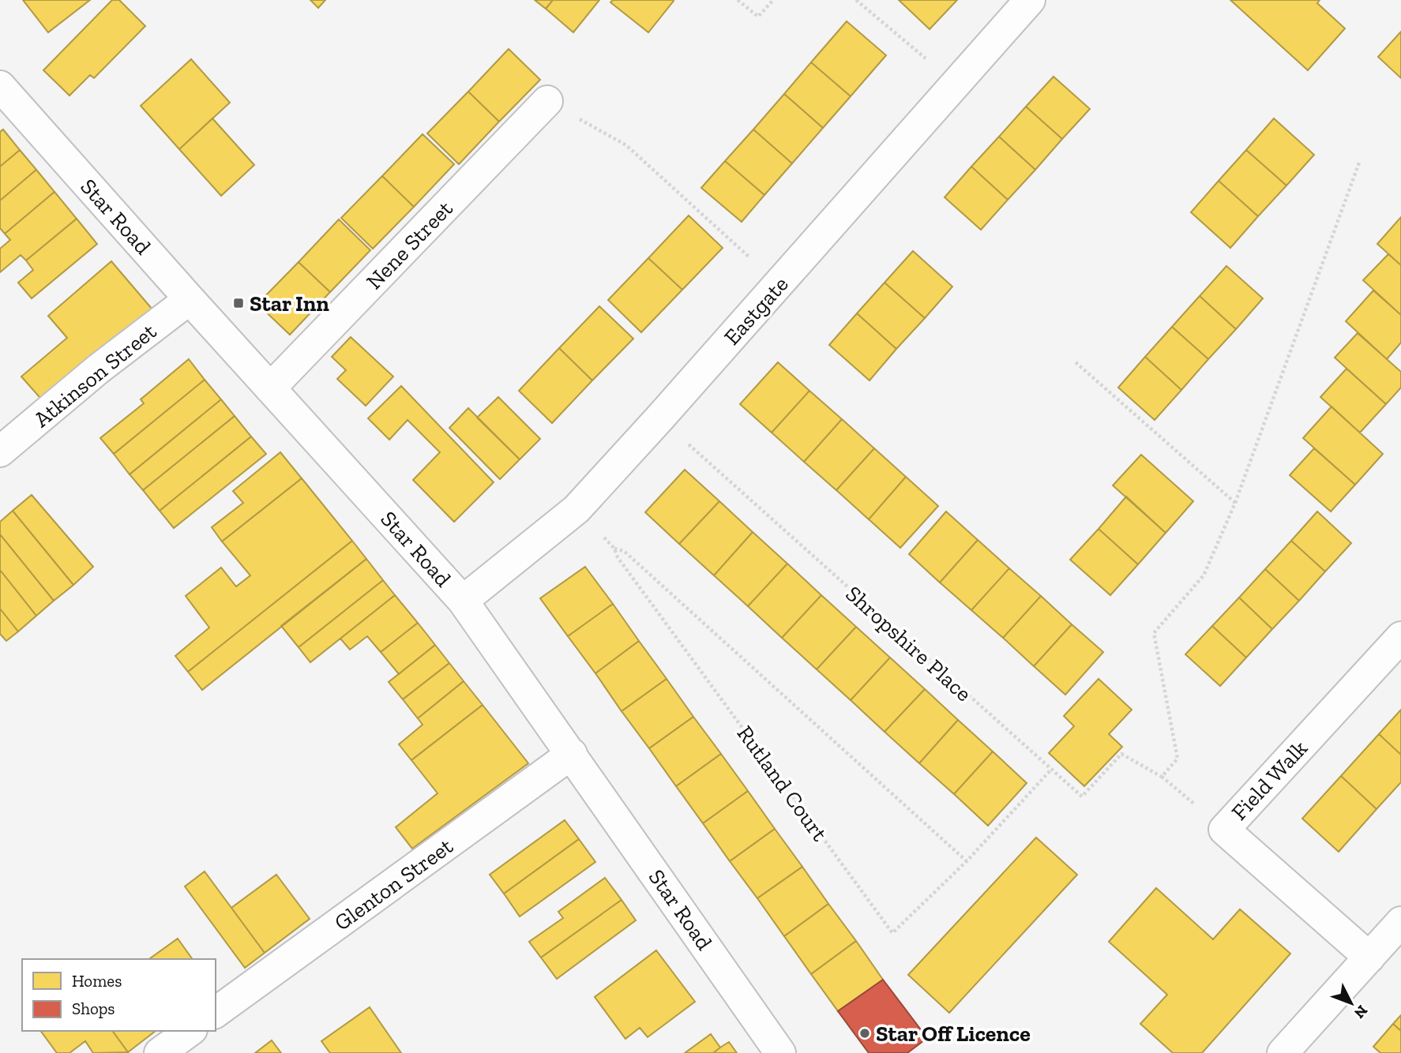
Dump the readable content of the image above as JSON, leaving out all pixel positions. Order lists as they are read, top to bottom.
{
  "streets": {
    "street": [
      "Star Road",
      "Nene Street",
      "Eastgate",
      "Atkinson Street",
      "Field Walk",
      "Glenton Street"
    ],
    "path": ["Shropshire Place", "Rutland Court"]
  },
  "crossings": [
    ["Star Road", "Nene Street"],
    ["Star Road", "Eastgate"],
    ["Star Road", "Atkinson Street"],
    ["Star Road", "Glenton Street"],
    ["Eastgate", "Shropshire Place"],
    ["Eastgate", "Rutland Court"],
    ["Shropshire Place", "Rutland Court"]
  ],
  "places": {
    "transit": ["Star Inn"],
    "other": ["Star Off Licence"]
  },
  "legend": ["Homes", "Shops"],
  "north": "bottom right"
}
